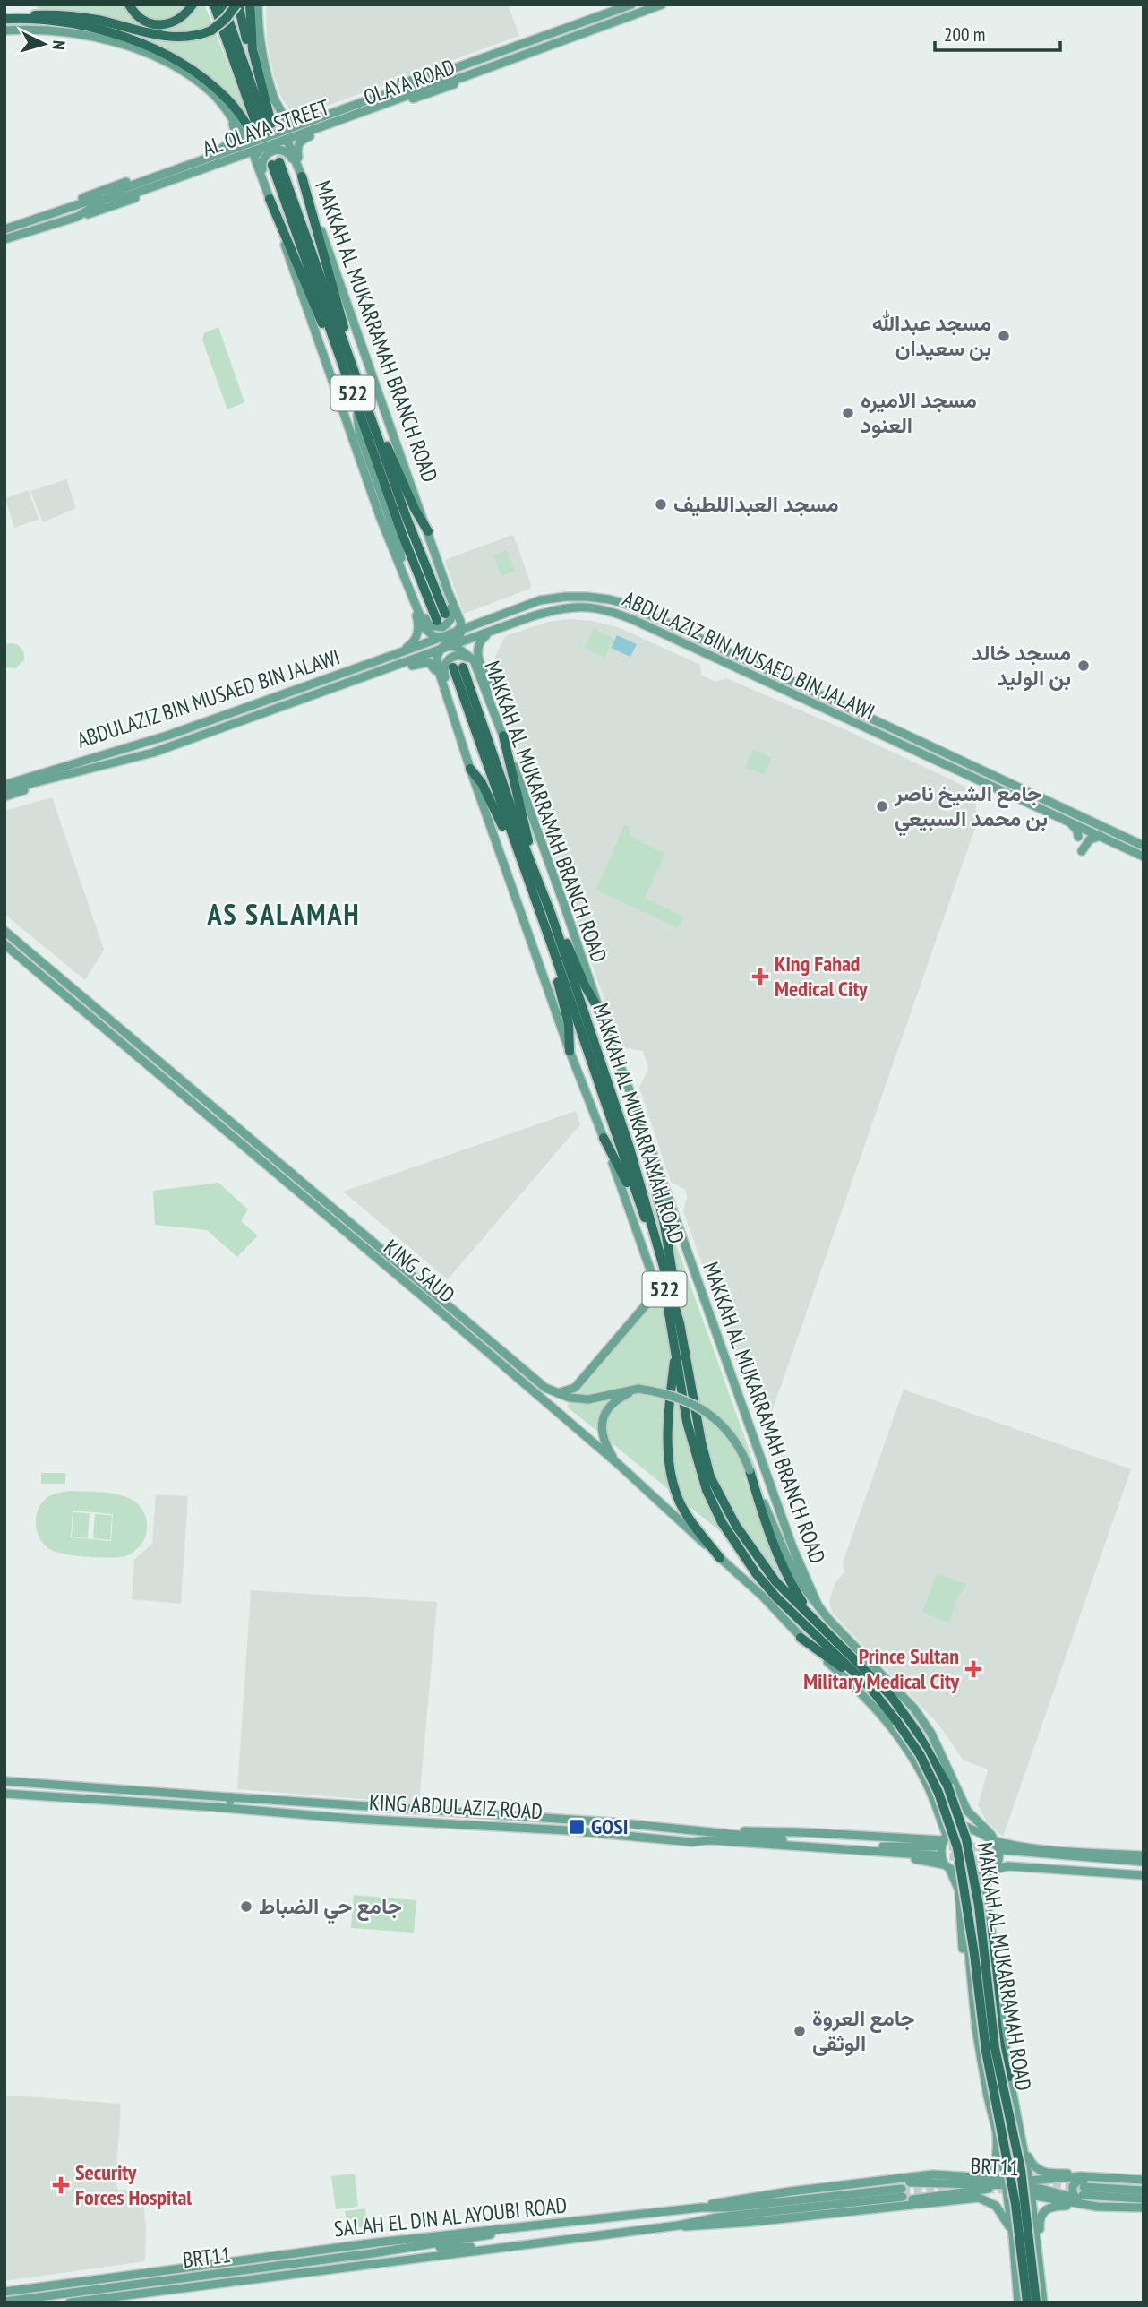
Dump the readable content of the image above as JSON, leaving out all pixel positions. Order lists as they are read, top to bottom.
{
  "streets": {
    "highway": ["522", "MAKKAH AL MUKARRAMAH ROAD"],
    "main road": [
      "OLAYA ROAD",
      "AL OLAYA STREET",
      "MAKKAH AL MUKARRAMAH BRANCH ROAD",
      "ABDULAZIZ BIN MUSAED BIN JALAWI",
      "KING SAUD",
      "KING ABDULAZIZ ROAD",
      "BRT11",
      "SALAH EL DIN AL AYOUBI ROAD"
    ]
  },
  "crossings": [
    ["OLAYA ROAD", "AL OLAYA STREET"],
    ["OLAYA ROAD", "MAKKAH AL MUKARRAMAH BRANCH ROAD"],
    ["AL OLAYA STREET", "MAKKAH AL MUKARRAMAH BRANCH ROAD"],
    ["MAKKAH AL MUKARRAMAH BRANCH ROAD", "ABDULAZIZ BIN MUSAED BIN JALAWI"],
    ["MAKKAH AL MUKARRAMAH BRANCH ROAD", "KING SAUD"],
    ["BRT11", "SALAH EL DIN AL AYOUBI ROAD"]
  ],
  "districts": ["AS SALAMAH"],
  "places": {
    "other": [
      "مسجد عبدالله بن سعيدان",
      "مسجد الاميره العنود",
      "مسجد العبداللطيف",
      "مسجد خالد بن الوليد",
      "جامع الشيخ ناصر بن محمد السبيعي",
      "جامع حي الضباط",
      "جامع العروة الوثقى"
    ],
    "health": ["King Fahad Medical City", "Prince Sultan Military Medical City", "Security Forces Hospital"],
    "transit": ["GOSI"]
  },
  "scale_bar": "200 m",
  "north": "right"
}
